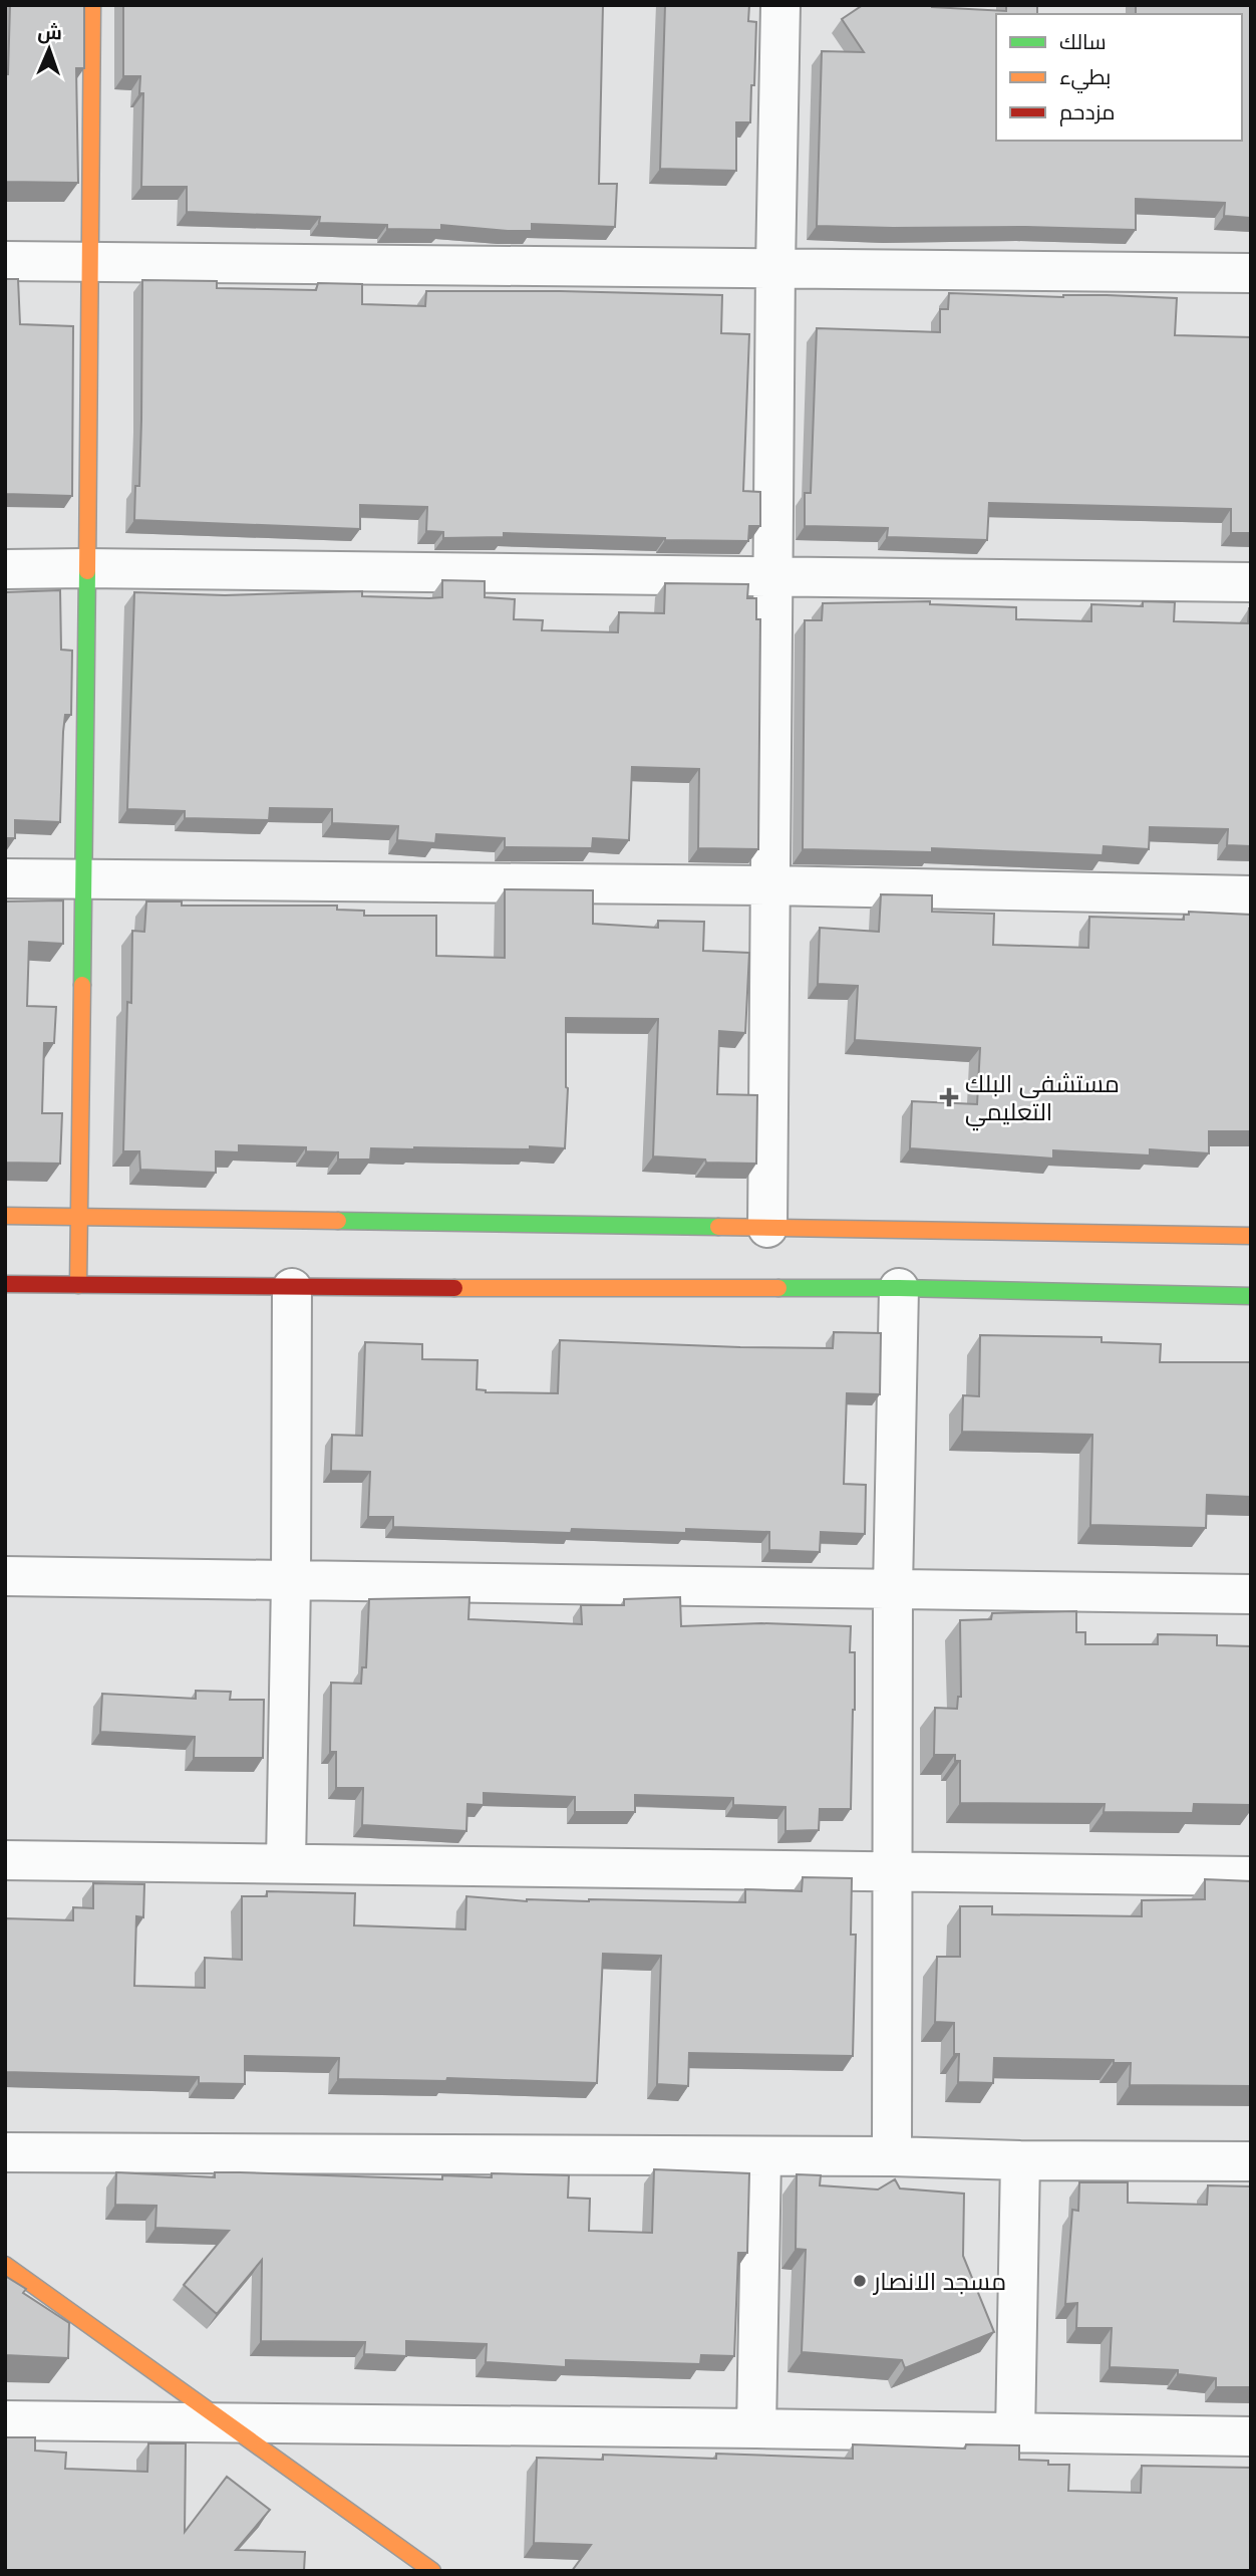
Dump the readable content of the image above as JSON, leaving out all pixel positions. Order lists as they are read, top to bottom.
{
  "places": {
    "health": ["مستشفى البلك التعليمي"],
    "other": ["مسجد الانصار"]
  },
  "legend": ["سالك", "بطيء", "مزدحم"],
  "north": "top"
}
